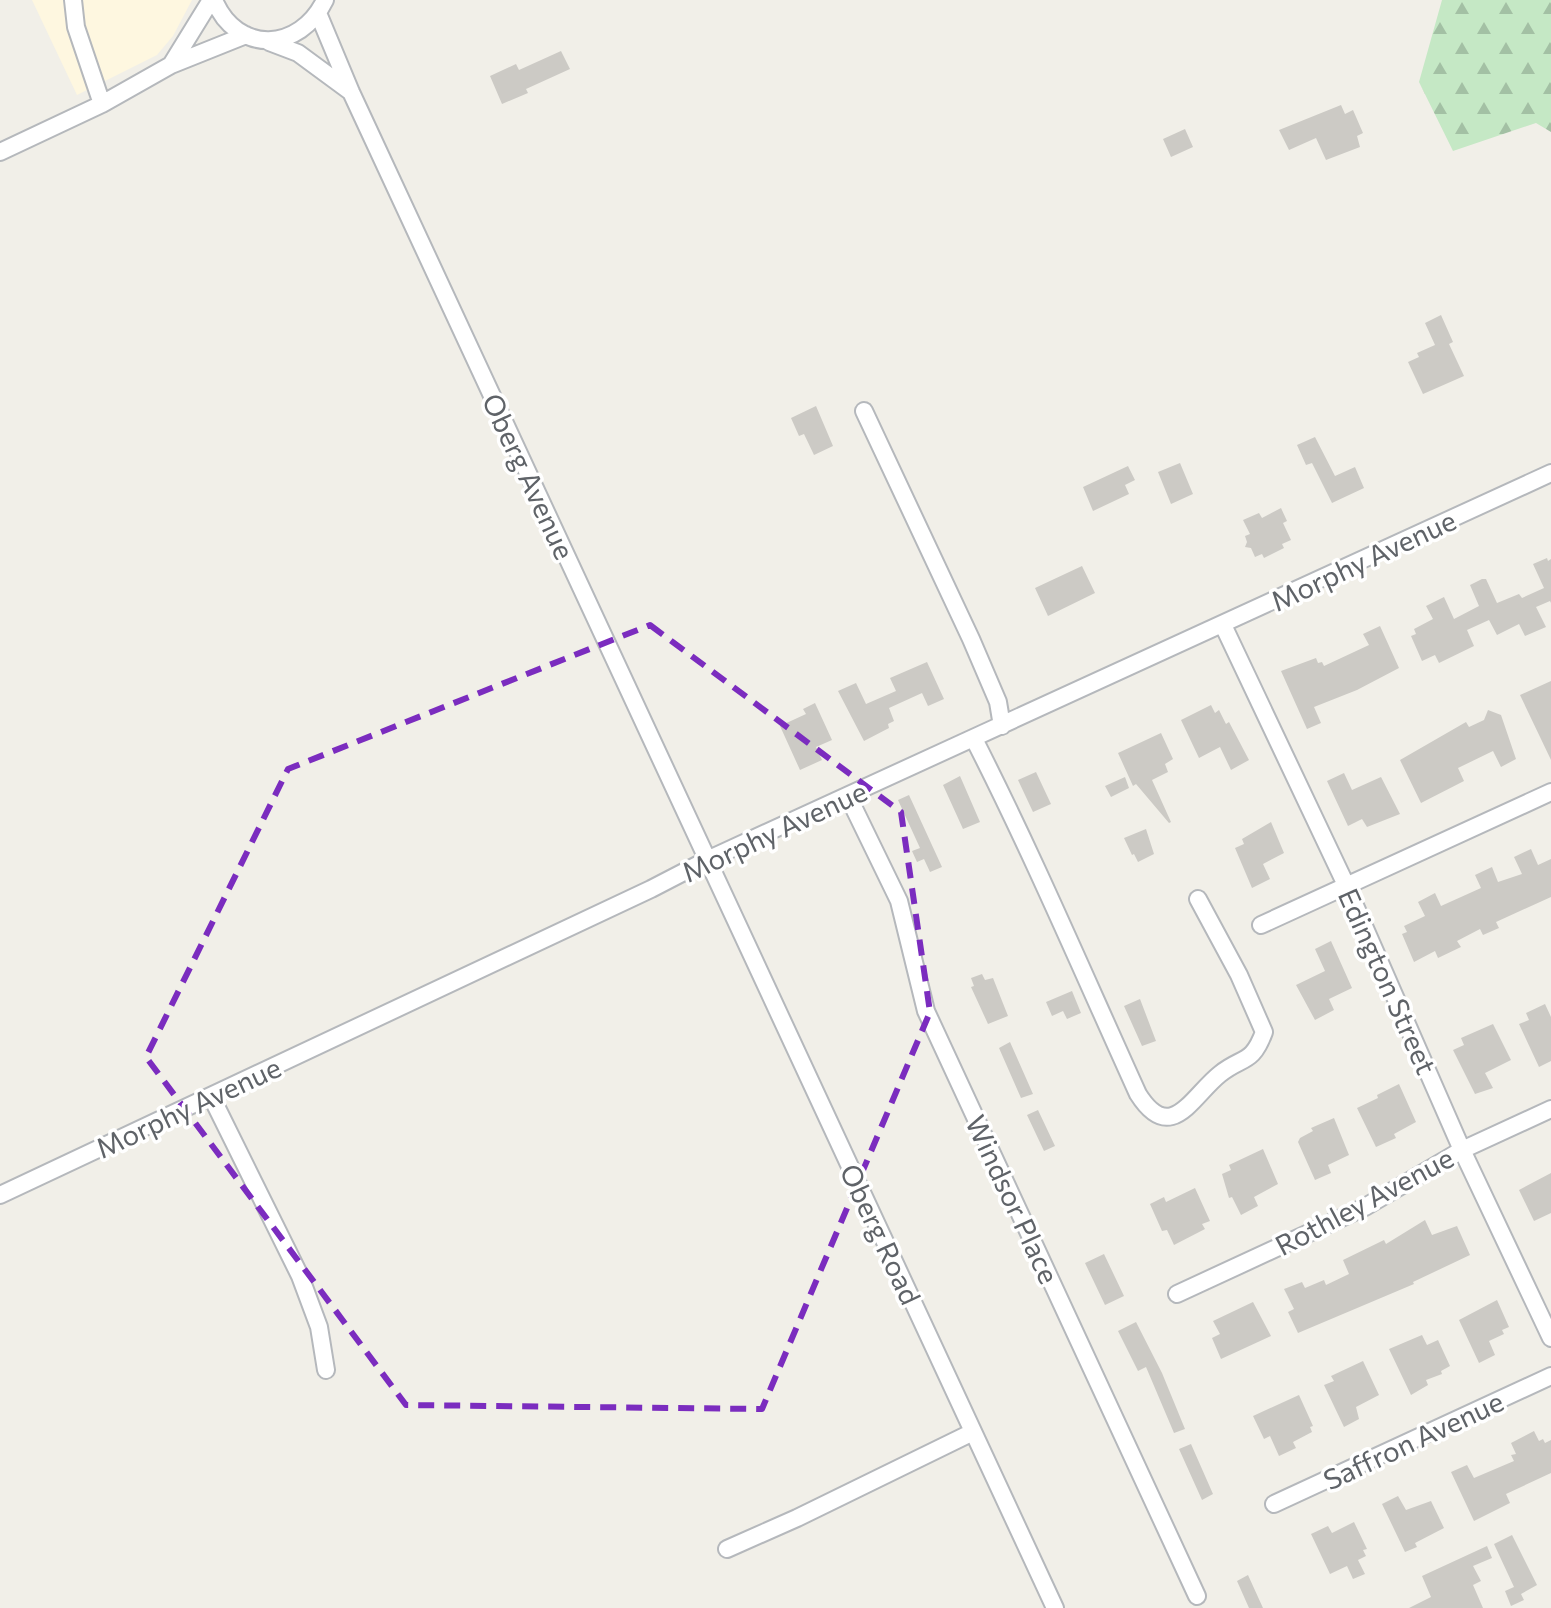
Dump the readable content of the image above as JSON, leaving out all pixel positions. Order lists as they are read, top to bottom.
{
  "streets": {
    "street": [
      "Oberg Avenue",
      "Morphy Avenue",
      "Edington Street",
      "Windsor Place",
      "Rothley Avenue",
      "Oberg Road",
      "Saffron Avenue"
    ]
  },
  "crossings": [
    ["Oberg Avenue", "Morphy Avenue"],
    ["Oberg Avenue", "Oberg Road"],
    ["Morphy Avenue", "Edington Street"],
    ["Morphy Avenue", "Windsor Place"],
    ["Morphy Avenue", "Oberg Road"],
    ["Edington Street", "Rothley Avenue"]
  ]
}
